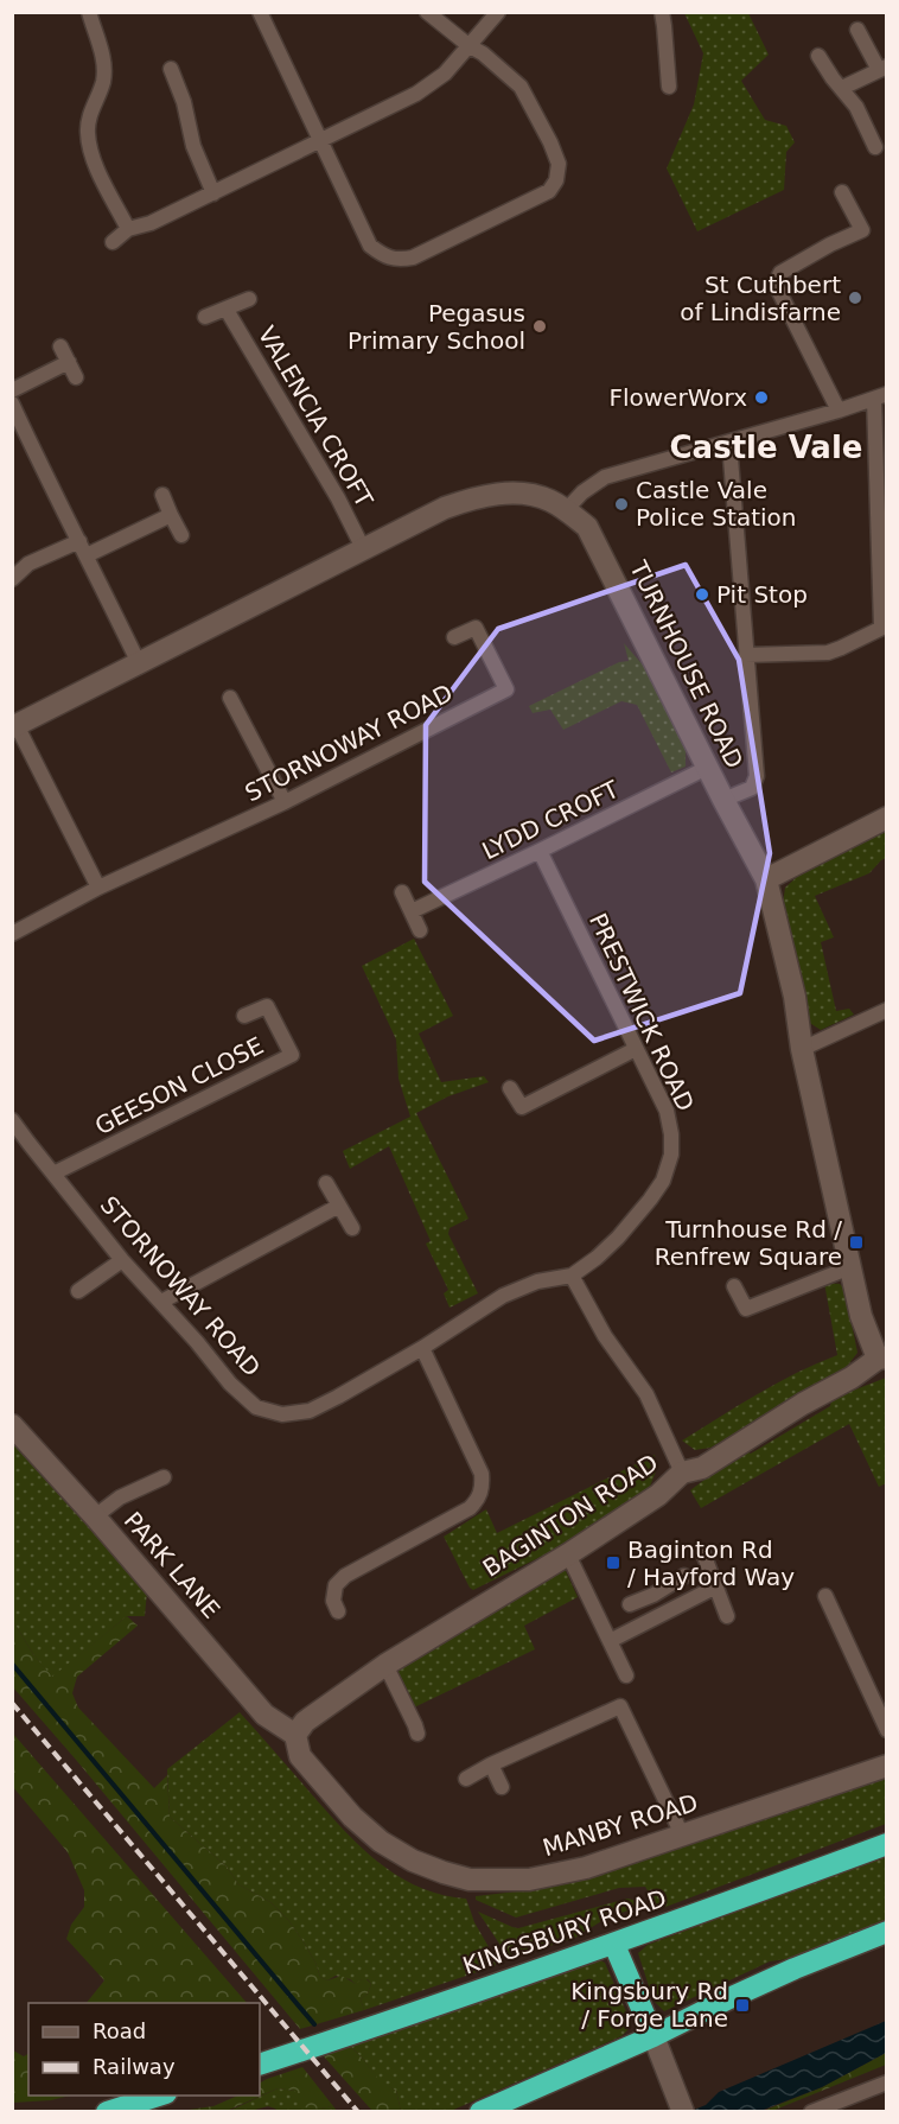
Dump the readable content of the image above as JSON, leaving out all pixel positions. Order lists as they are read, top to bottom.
{
  "streets": {
    "highway": ["KINGSBURY ROAD"],
    "street": [
      "VALENCIA CROFT",
      "TURNHOUSE ROAD",
      "STORNOWAY ROAD",
      "LYDD CROFT",
      "PRESTWICK ROAD",
      "GEESON CLOSE",
      "BAGINTON ROAD",
      "PARK LANE",
      "MANBY ROAD"
    ]
  },
  "crossings": [
    ["VALENCIA CROFT", "TURNHOUSE ROAD"],
    ["TURNHOUSE ROAD", "LYDD CROFT"],
    ["TURNHOUSE ROAD", "BAGINTON ROAD"],
    ["STORNOWAY ROAD", "PRESTWICK ROAD"],
    ["STORNOWAY ROAD", "GEESON CLOSE"],
    ["LYDD CROFT", "PRESTWICK ROAD"],
    ["BAGINTON ROAD", "PARK LANE"],
    ["BAGINTON ROAD", "MANBY ROAD"],
    ["PARK LANE", "MANBY ROAD"]
  ],
  "districts": ["Castle Vale"],
  "places": {
    "other": [
      "St Cuthbert of Lindisfarne",
      "Pegasus Primary School",
      "FlowerWorx",
      "Castle Vale Police Station",
      "Pit Stop"
    ],
    "transit": ["Turnhouse Rd / Renfrew Square", "Baginton Rd / Hayford Way", "Kingsbury Rd / Forge Lane"]
  },
  "legend": ["Road", "Railway"]
}
